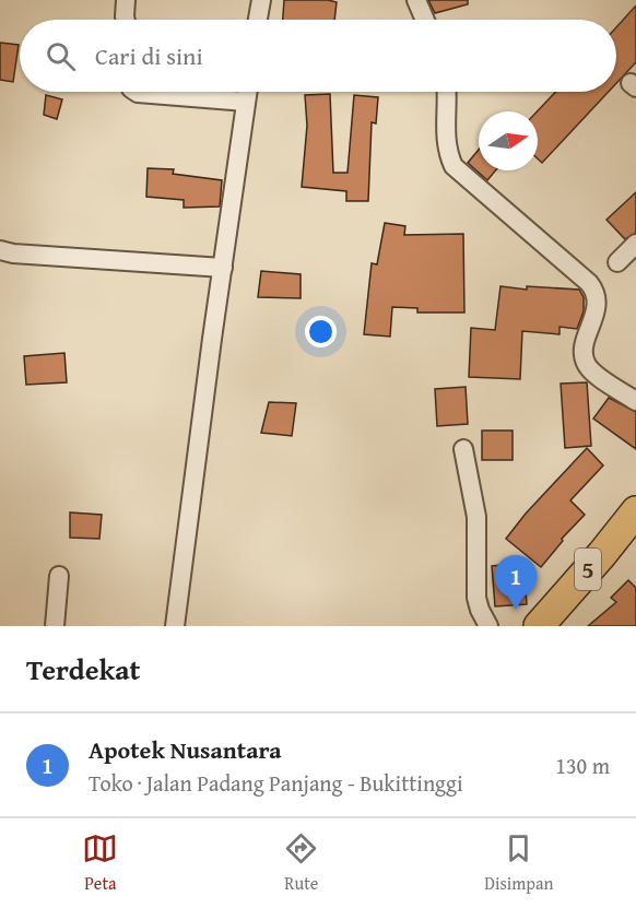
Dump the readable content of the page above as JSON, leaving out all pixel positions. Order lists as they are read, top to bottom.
{
  "streets": {
    "highway": ["5"]
  },
  "north": "right",
  "page": {
    "search": "Cari di sini",
    "pins": "1",
    "heading": "Terdekat",
    "list": [
      {
        "mark": "1",
        "name": "Apotek Nusantara",
        "note": "Toko · Jalan Padang Panjang - Bukittinggi",
        "value": "130 m"
      }
    ],
    "nav": ["Peta", "Rute", "Disimpan"]
  }
}
